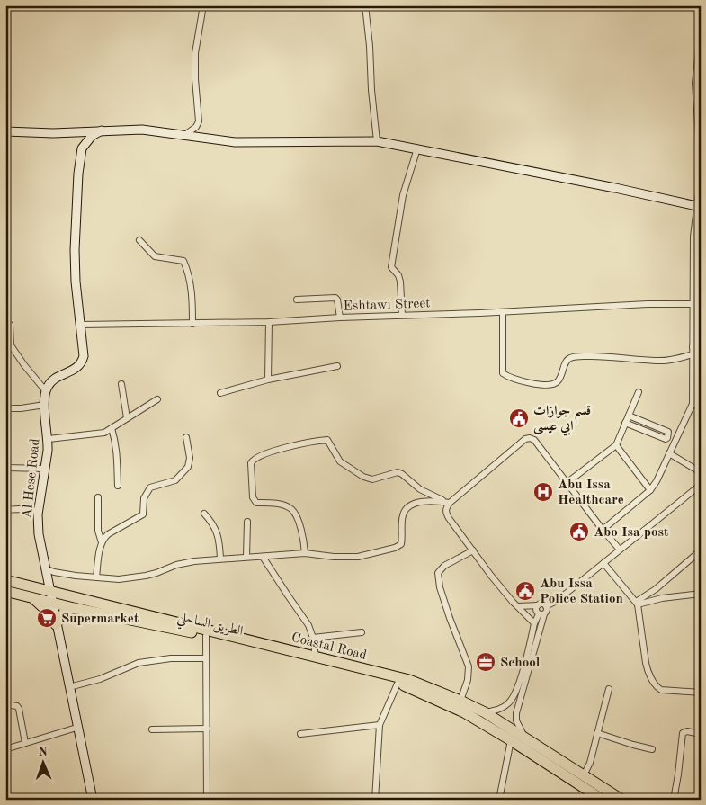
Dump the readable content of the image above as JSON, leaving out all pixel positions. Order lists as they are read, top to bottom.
{
  "streets": {
    "highway": ["الطريق الساحلي", "Coastal Road"],
    "street": ["Eshtawi Street", "Al Hese Road"]
  },
  "crossings": [
    ["Al Hese Road", "الطريق الساحلي"],
    ["Al Hese Road", "Coastal Road"]
  ],
  "places": {
    "public building": ["قسم جوازات ابي عيسى", "Abo Isa post", "Abu Issa Police Station"],
    "hospital": ["Abu Issa Healthcare"],
    "supermarket": ["Supermarket"],
    "office": ["School"]
  },
  "north": "top"
}
